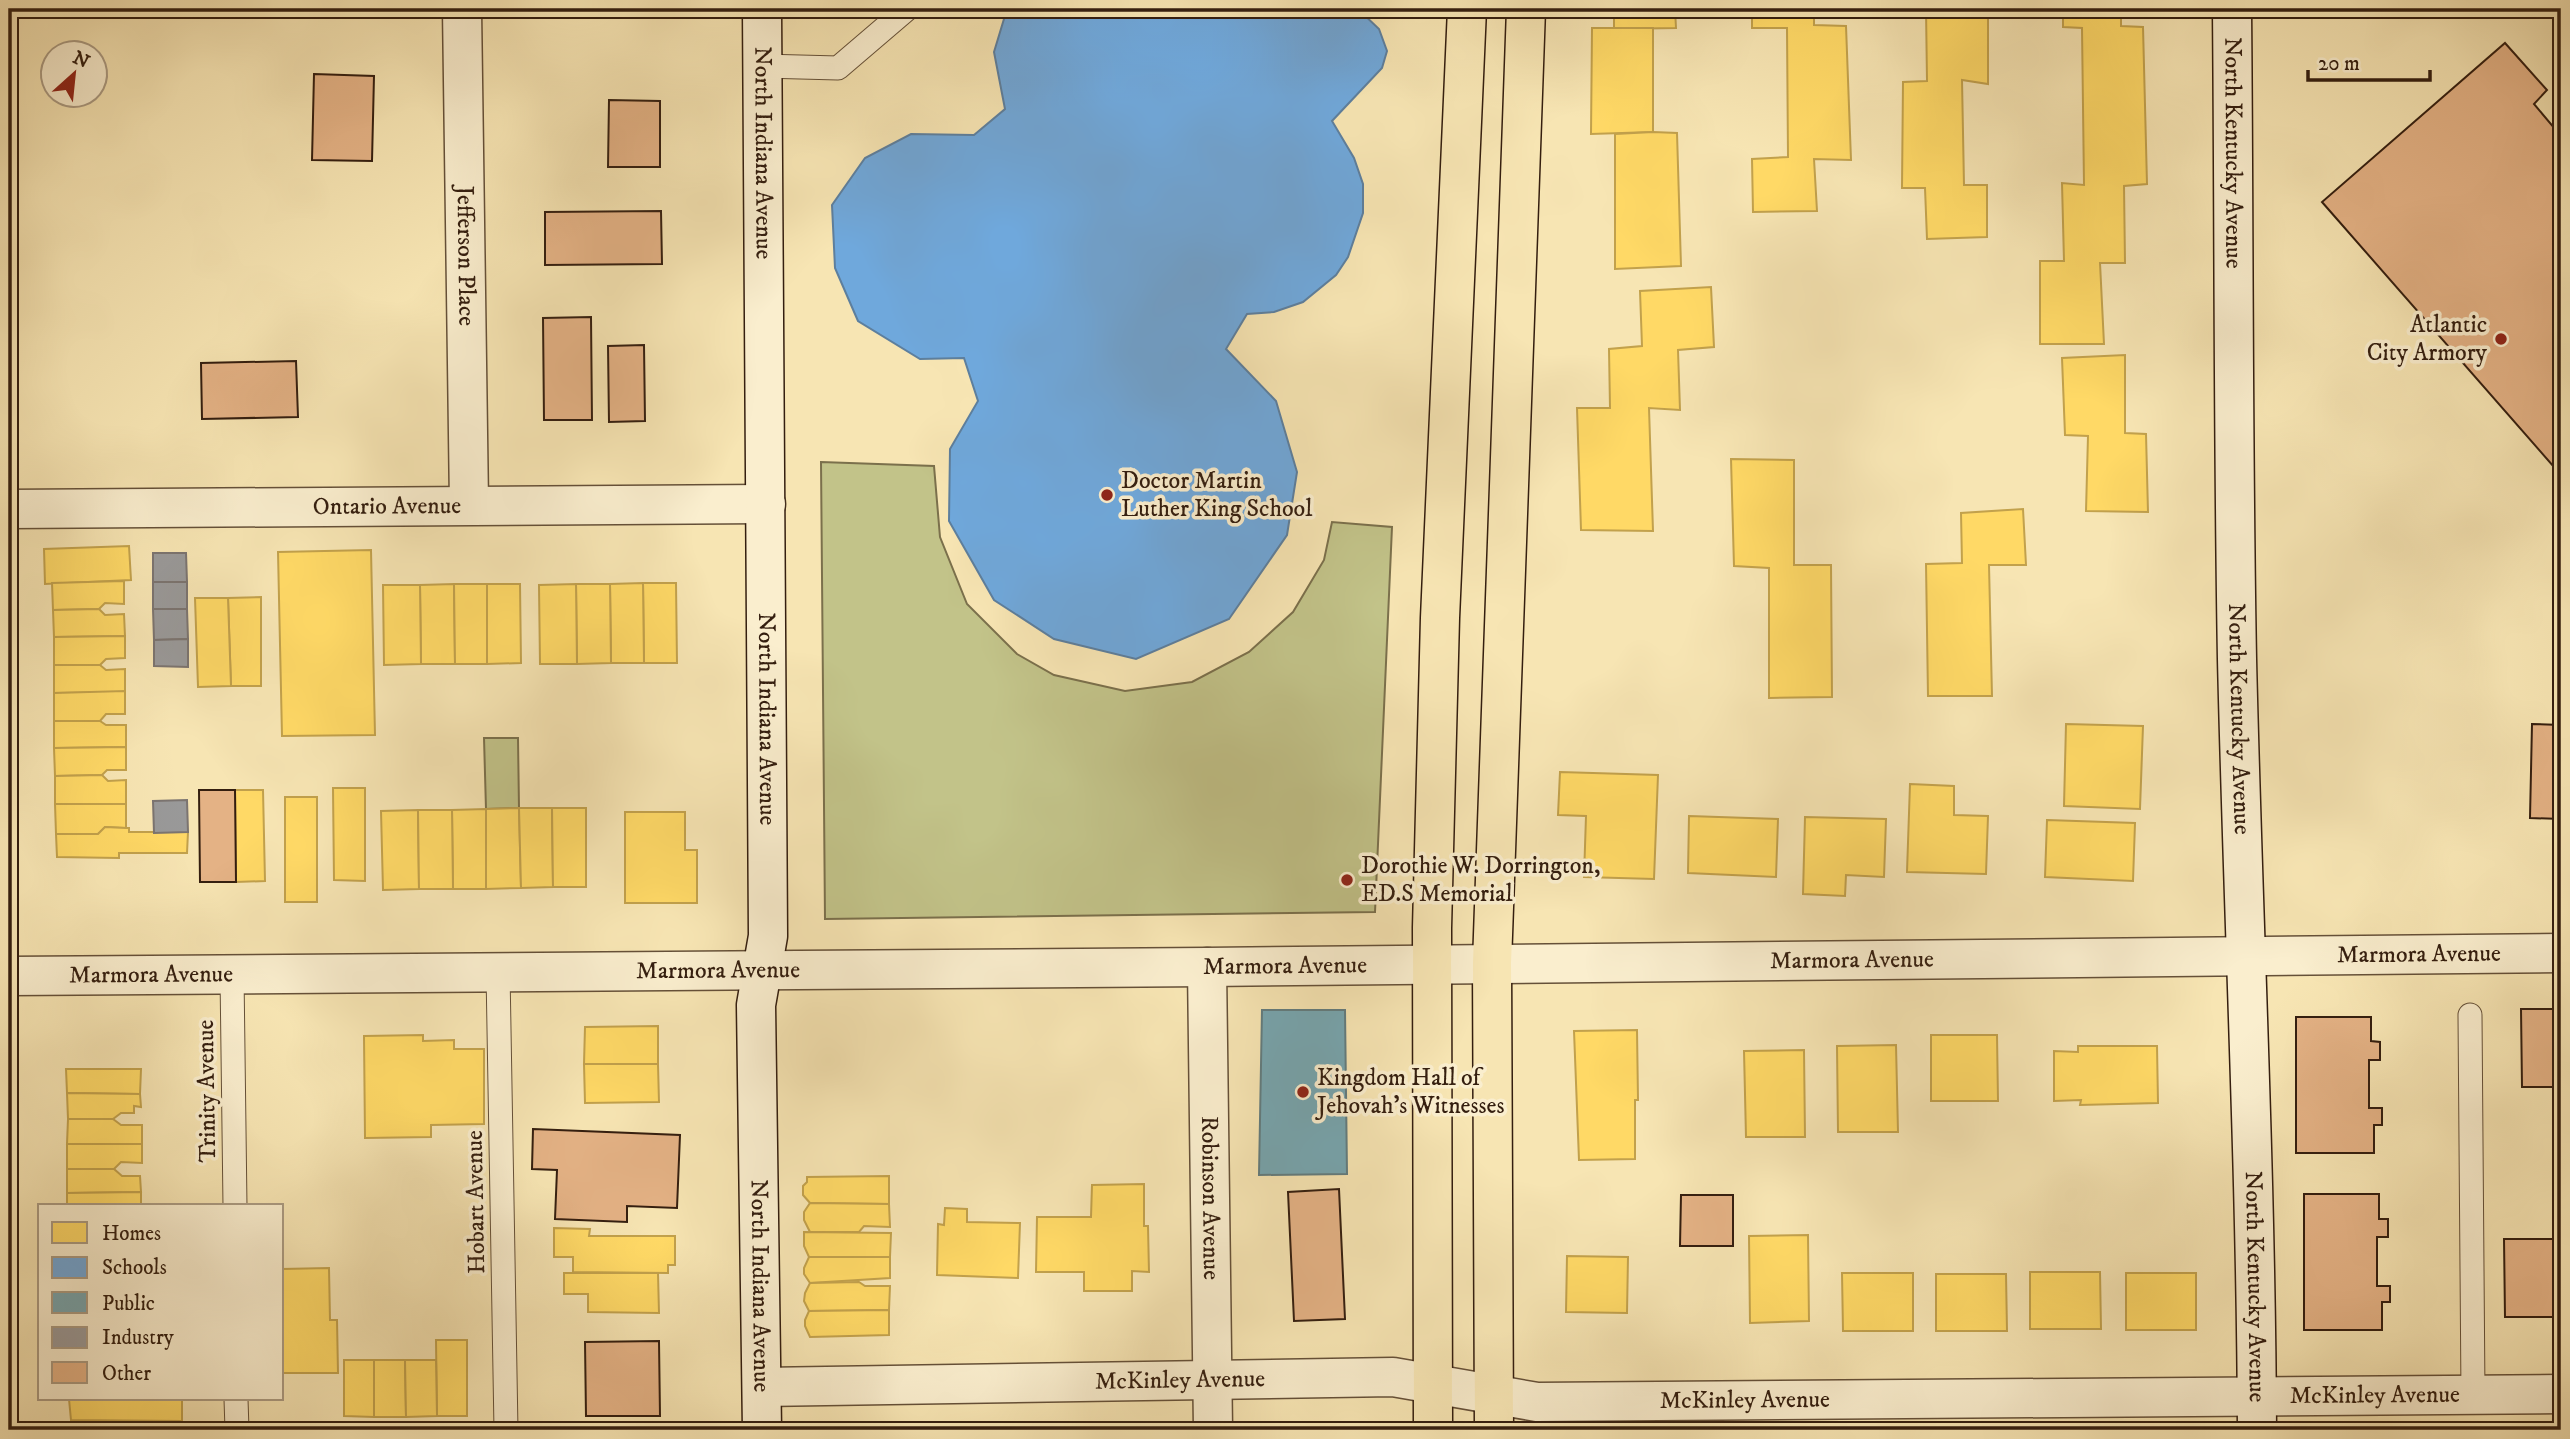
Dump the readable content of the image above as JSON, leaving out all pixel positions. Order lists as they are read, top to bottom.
{
  "streets": {
    "street": [
      "North Indiana Avenue",
      "North Kentucky Avenue",
      "Jefferson Place",
      "Ontario Avenue",
      "Marmora Avenue",
      "Robinson Avenue",
      "McKinley Avenue"
    ],
    "lane": ["Trinity Avenue", "Hobart Avenue"]
  },
  "crossings": [
    ["North Indiana Avenue", "Ontario Avenue"],
    ["North Indiana Avenue", "Marmora Avenue"],
    ["North Indiana Avenue", "McKinley Avenue"],
    ["North Kentucky Avenue", "Marmora Avenue"],
    ["North Kentucky Avenue", "McKinley Avenue"],
    ["Jefferson Place", "Ontario Avenue"],
    ["Marmora Avenue", "Trinity Avenue"],
    ["Marmora Avenue", "Robinson Avenue"],
    ["Marmora Avenue", "Hobart Avenue"],
    ["Robinson Avenue", "McKinley Avenue"]
  ],
  "places": [
    "Atlantic City Armory",
    "Doctor Martin Luther King School",
    "Dorothie W. Dorrington, ED.S Memorial",
    "Kingdom Hall of Jehovah's Witnesses"
  ],
  "legend": [
    "Homes",
    "Schools",
    "Public",
    "Industry",
    "Other"
  ],
  "scale_bar": "20 m",
  "north": "top right"
}
